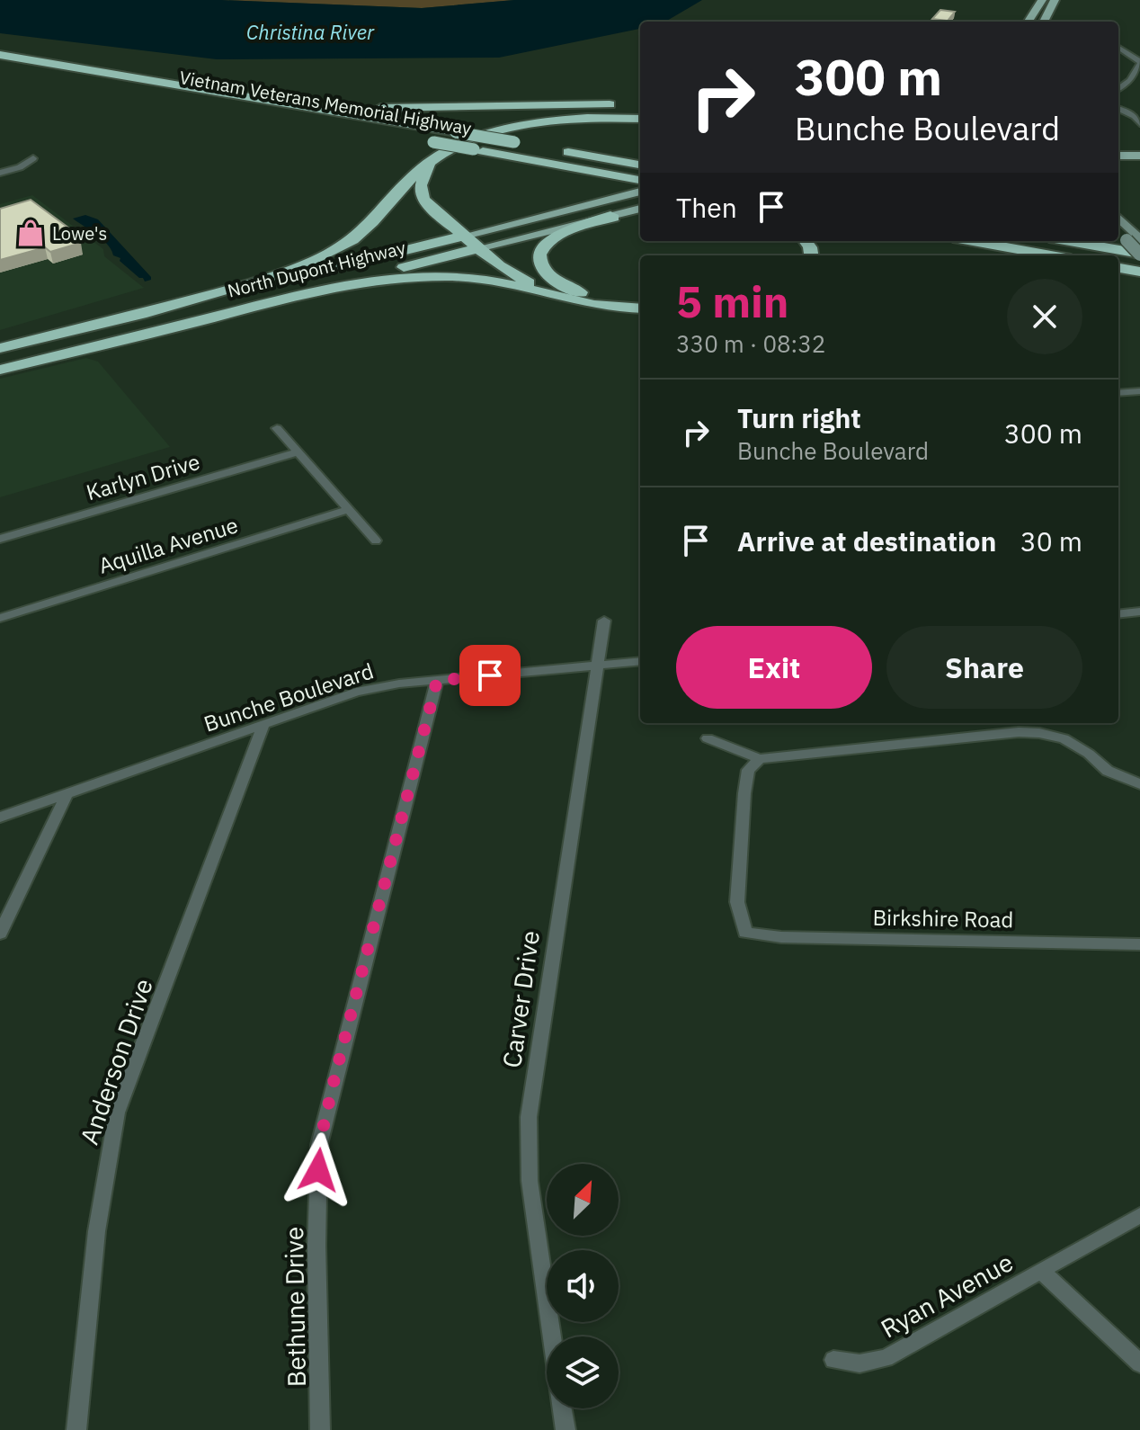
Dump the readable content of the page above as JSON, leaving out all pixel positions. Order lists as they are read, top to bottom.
{
  "streets": {
    "highway": ["Vietnam Veterans Memorial Highway", "North Dupont Highway"],
    "street": [
      "Karlyn Drive",
      "Aquilla Avenue",
      "Bunche Boulevard",
      "Birkshire Road",
      "Carver Drive",
      "Anderson Drive",
      "Ryan Avenue",
      "Bethune Drive"
    ]
  },
  "crossings": [
    ["Bunche Boulevard", "Carver Drive"],
    ["Bunche Boulevard", "Anderson Drive"],
    ["Bunche Boulevard", "Bethune Drive"]
  ],
  "water": ["Christina River"],
  "places": {
    "shop": ["Lowe's"]
  },
  "north": "top right",
  "page": {
    "turn": ["300 m", "Bunche Boulevard"],
    "then": "Then",
    "heading": ["5 min", "330 m · 08:32"],
    "list": [
      {
        "name": "Turn right",
        "note": "Bunche Boulevard",
        "value": "300 m"
      },
      {
        "name": "Arrive at destination",
        "value": "30 m"
      }
    ],
    "buttons": ["Exit", "Share"]
  }
}
